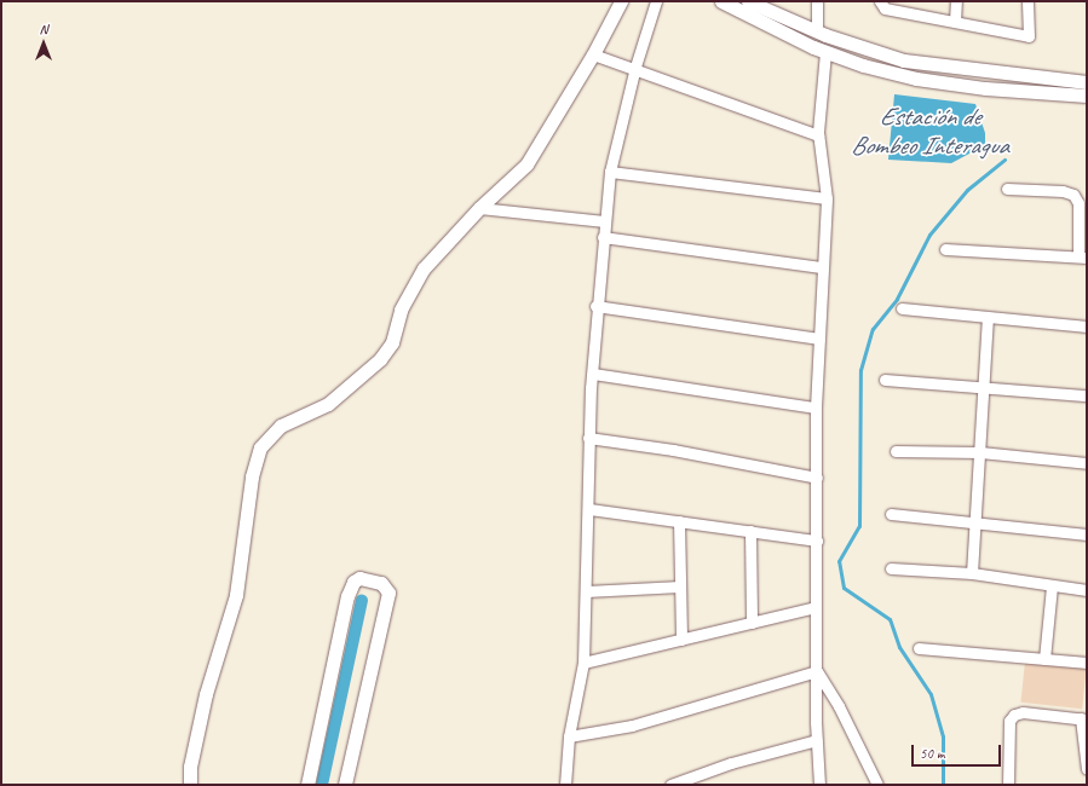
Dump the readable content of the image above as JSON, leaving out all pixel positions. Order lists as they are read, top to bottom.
{
  "water": ["Estación de Bombeo Interagua"],
  "scale_bar": "50 m",
  "north": "top"
}
